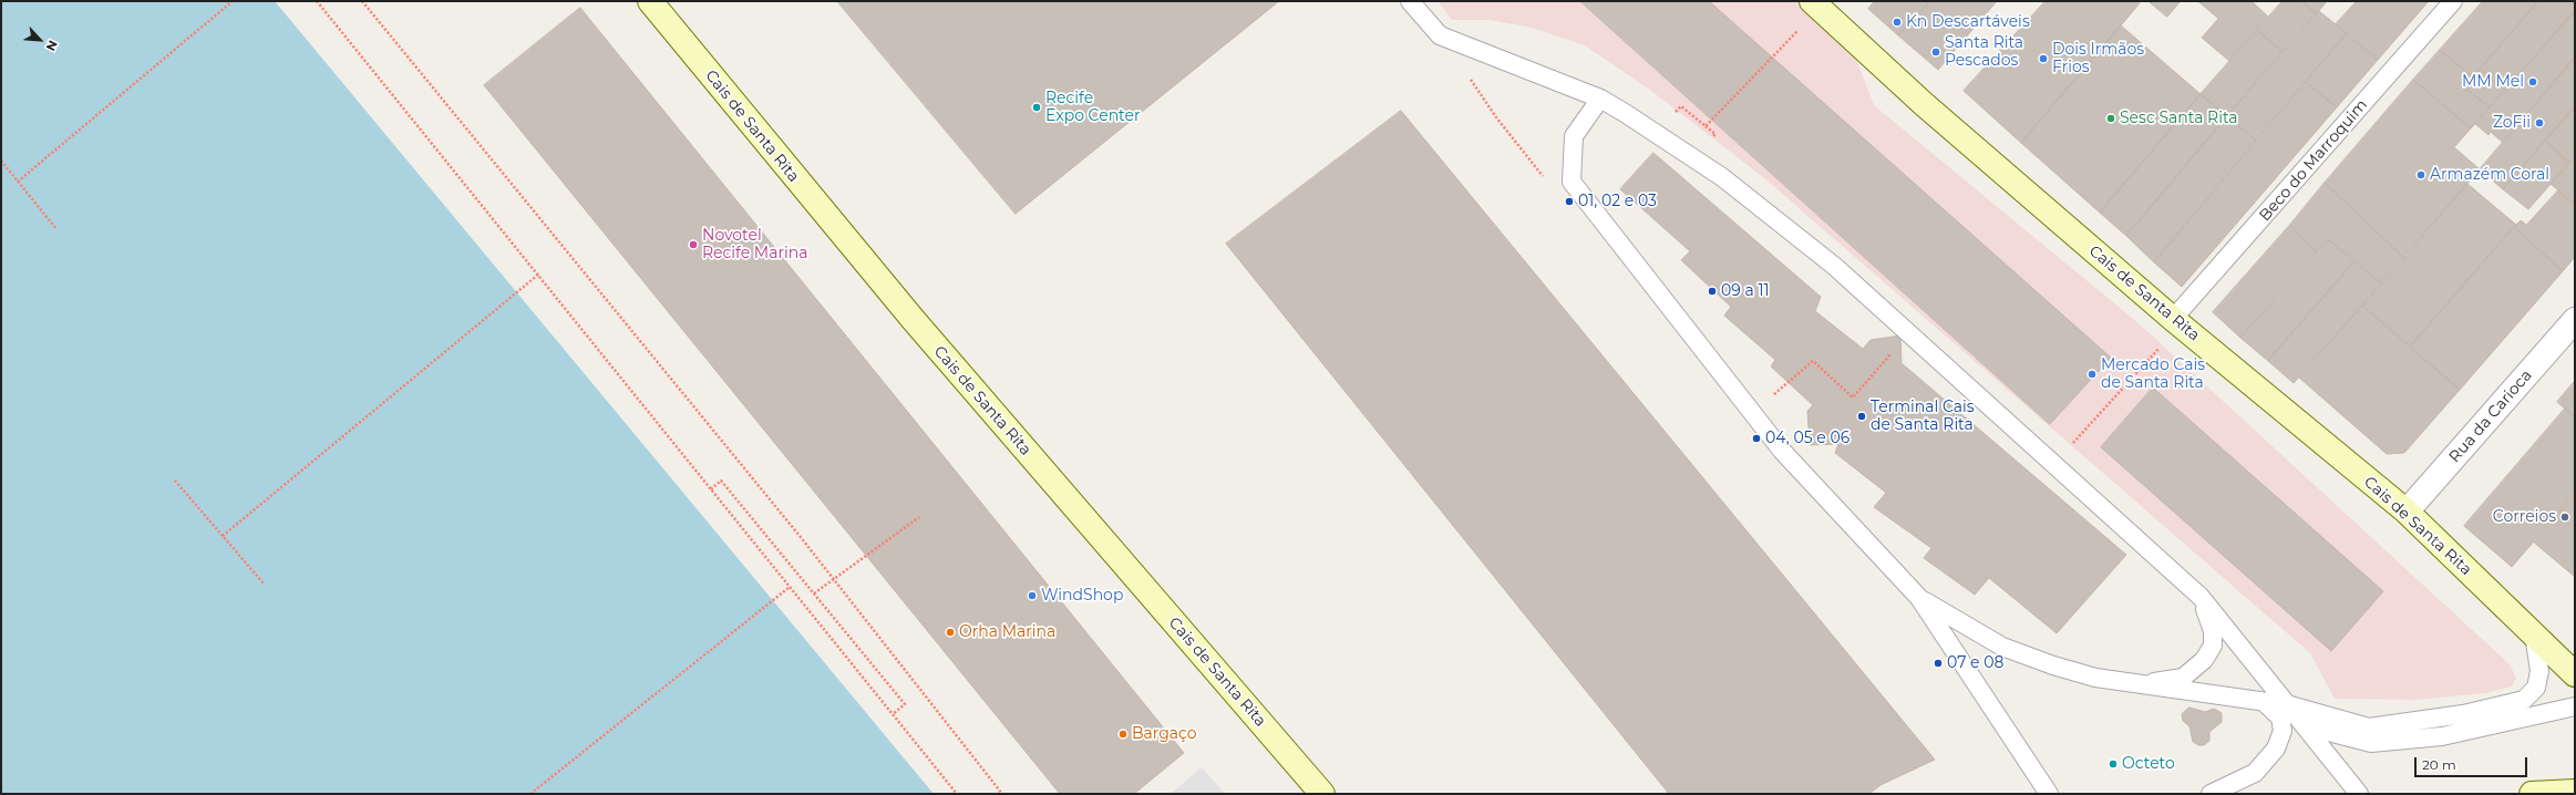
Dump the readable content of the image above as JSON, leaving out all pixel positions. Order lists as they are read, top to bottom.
{
  "streets": {
    "main road": ["Cais de Santa Rita"],
    "street": ["Rua da Carioca"],
    "lane": ["Beco do Marroquim"]
  },
  "crossings": [
    ["Cais de Santa Rita", "Beco do Marroquim"],
    ["Cais de Santa Rita", "Rua da Carioca"]
  ],
  "places": [
    "Kn Descartáveis",
    "Santa Rita Pescados",
    "Dois Irmãos Frios",
    "MM Mel",
    "Recife Expo Center",
    "Sesc Santa Rita",
    "ZoFii",
    "Armazém Coral",
    "01, 02 e 03",
    "Novotel Recife Marina",
    "09 a 11",
    "Mercado Cais de Santa Rita",
    "Terminal Cais de Santa Rita",
    "04, 05 e 06",
    "Correios",
    "WindShop",
    "Orha Marina",
    "07 e 08",
    "Bargaço",
    "Octeto"
  ],
  "scale_bar": "20 m",
  "north": "bottom right"
}
